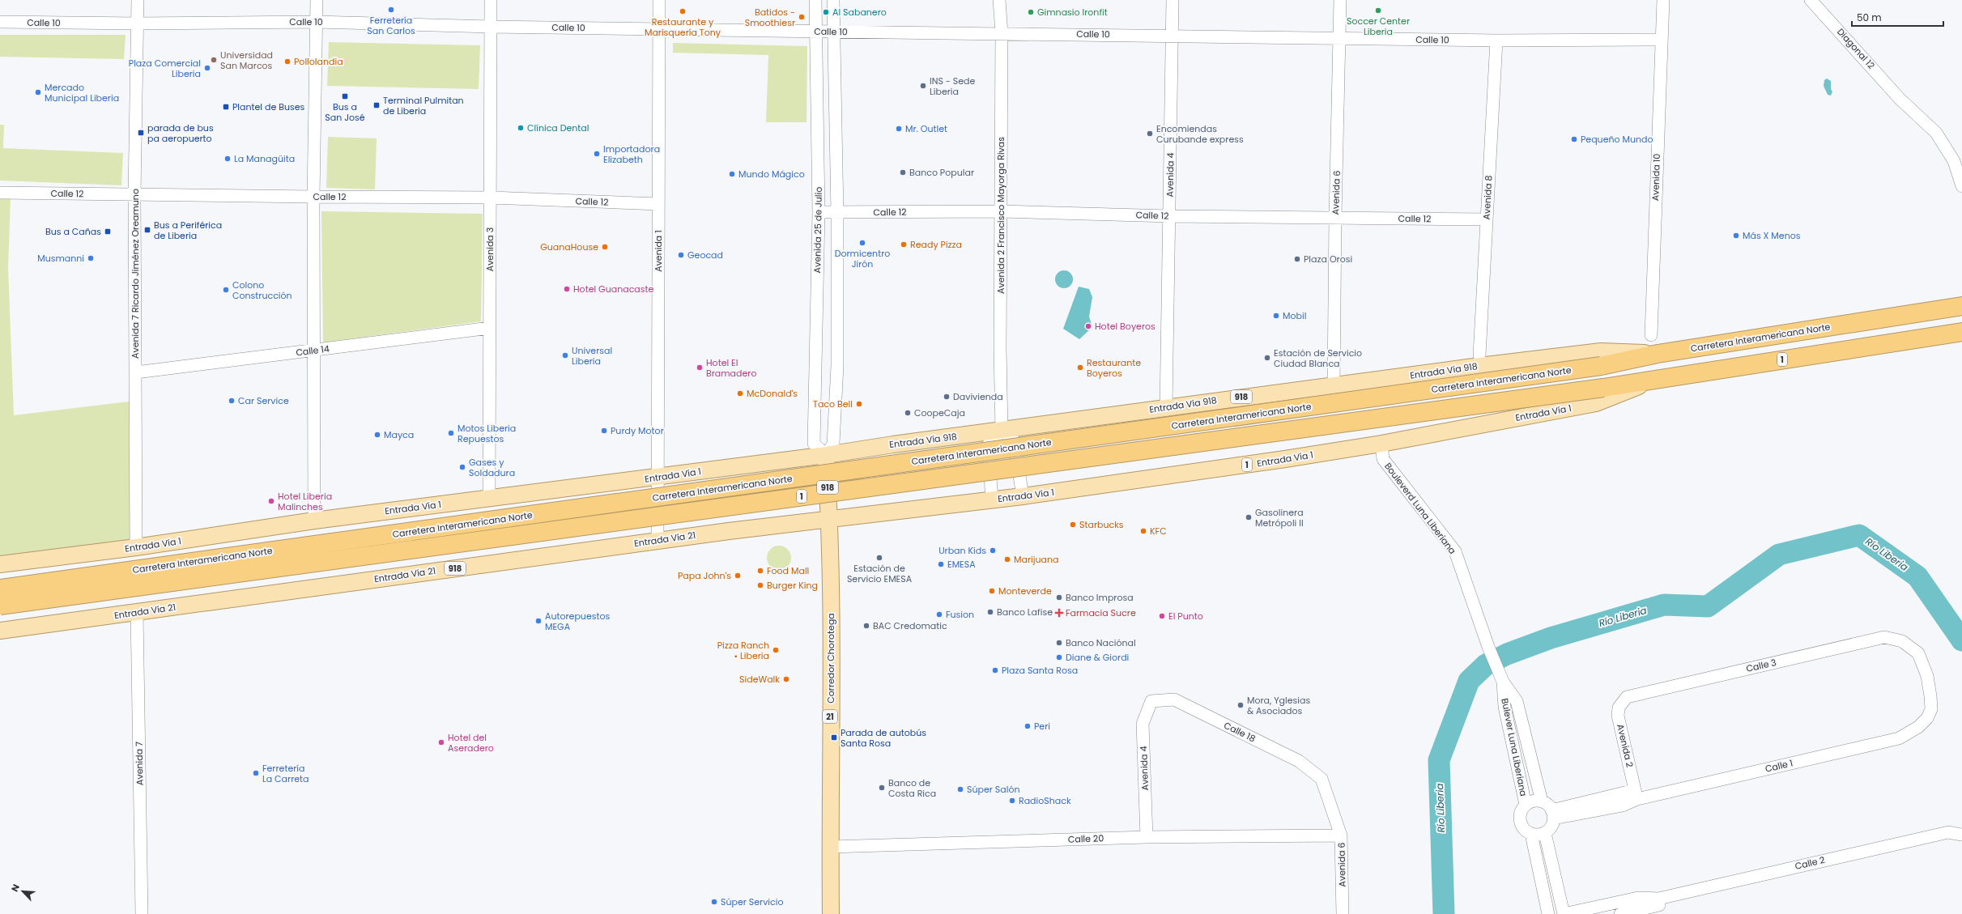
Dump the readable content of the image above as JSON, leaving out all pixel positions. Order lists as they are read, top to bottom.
{
  "streets": {
    "highway": ["Carretera Interamericana Norte", "1"],
    "main road": [
      "Entrada Vía 918",
      "918",
      "Entrada Vía 1",
      "Entrada Vía 21",
      "Corredor Chorotega",
      "21"
    ],
    "street": [
      "Calle 10",
      "Diagonal 12",
      "Avenida 4",
      "Avenida 10",
      "Avenida 6",
      "Calle 12",
      "Avenida 8",
      "Avenida 2 Francisco Mayorga Rivas",
      "Avenida 25 de Julio",
      "Avenida 3",
      "Avenida 1",
      "Avenida 7 Ricardo Jiménez Oreamuno",
      "Calle 14",
      "Bouleverd Luna Liberiana",
      "Calle 3",
      "Calle 18",
      "Avenida 2",
      "Bulever Luna Liberiana",
      "Avenida 7",
      "Calle 1",
      "Calle 20",
      "Calle 2"
    ]
  },
  "crossings": [
    ["Calle 10", "Avenida 4"],
    ["Calle 10", "Avenida 10"],
    ["Calle 10", "Avenida 6"],
    ["Calle 10", "Avenida 8"],
    ["Calle 10", "Avenida 2 Francisco Mayorga Rivas"],
    ["Calle 10", "Avenida 25 de Julio"],
    ["Calle 10", "Avenida 3"],
    ["Calle 10", "Avenida 1"],
    ["Calle 10", "Avenida 7 Ricardo Jiménez Oreamuno"],
    ["Avenida 4", "Calle 12"],
    ["Avenida 4", "Entrada Vía 918"],
    ["Avenida 4", "Calle 18"],
    ["Avenida 4", "Calle 20"],
    ["Avenida 6", "Calle 12"],
    ["Avenida 6", "Entrada Vía 918"],
    ["Avenida 6", "Calle 18"],
    ["Avenida 6", "Calle 20"],
    ["Calle 12", "Avenida 8"],
    ["Calle 12", "Avenida 2 Francisco Mayorga Rivas"],
    ["Calle 12", "Avenida 25 de Julio"],
    ["Calle 12", "Avenida 3"],
    ["Calle 12", "Avenida 1"],
    ["Calle 12", "Avenida 7 Ricardo Jiménez Oreamuno"],
    ["Avenida 2 Francisco Mayorga Rivas", "Entrada Vía 918"],
    ["Avenida 25 de Julio", "Entrada Vía 918"],
    ["Avenida 25 de Julio", "918"],
    ["Avenida 25 de Julio", "Entrada Vía 1"],
    ["Avenida 3", "Calle 14"],
    ["Avenida 3", "Entrada Vía 1"],
    ["Avenida 1", "Entrada Vía 1"],
    ["Avenida 1", "Entrada Vía 21"],
    ["Avenida 7 Ricardo Jiménez Oreamuno", "Calle 14"],
    ["Avenida 7 Ricardo Jiménez Oreamuno", "Entrada Vía 1"],
    ["Carretera Interamericana Norte", "Entrada Vía 918"],
    ["Carretera Interamericana Norte", "Entrada Vía 1"],
    ["Entrada Vía 918", "918"],
    ["Entrada Vía 918", "Entrada Vía 1"],
    ["918", "Entrada Vía 1"],
    ["918", "Entrada Vía 21"],
    ["918", "Corredor Chorotega"],
    ["Entrada Vía 1", "Bouleverd Luna Liberiana"],
    ["Entrada Vía 1", "Entrada Vía 21"],
    ["Entrada Vía 1", "Corredor Chorotega"],
    ["Bouleverd Luna Liberiana", "Bulever Luna Liberiana"],
    ["Entrada Vía 21", "Corredor Chorotega"],
    ["Entrada Vía 21", "Avenida 7"],
    ["Corredor Chorotega", "Calle 20"],
    ["Calle 3", "Avenida 2"],
    ["Calle 3", "Calle 1"],
    ["Avenida 2", "Calle 1"],
    ["Bulever Luna Liberiana", "Calle 1"]
  ],
  "water": ["Río Liberia"],
  "places": {
    "other": [
      "Ferretería San Carlos",
      "Soccer Center Liberia",
      "Restaurante y Marisquería Tony",
      "Al Sabanero",
      "Gimnasio Ironfit",
      "Batidos - Smoothiesr",
      "Universidad San Marcos",
      "Pollolandia",
      "Plaza Comercial Liberia",
      "INS - Sede Liberia",
      "Mercado Municipal Liberia",
      "Clínica Dental",
      "Mr. Outlet",
      "Encomiendas Curubande express",
      "Pequeño Mundo",
      "Importadora Elizabeth",
      "La Managüita",
      "Banco Popular",
      "Mundo Mágico",
      "Más X Menos",
      "Dormicentro Jirón",
      "Ready Pizza",
      "GuanaHouse",
      "Geocad",
      "Musmanni",
      "Plaza Orosi",
      "Hotel Guanacaste",
      "Colono Construcción",
      "Mobil",
      "Hotel Boyeros",
      "Universal Liberia",
      "Estación de Servicio Ciudad Blanca",
      "Hotel El Bramadero",
      "Restaurante Boyeros",
      "McDonald's",
      "Davivienda",
      "Car Service",
      "Taco Bell",
      "CoopeCaja",
      "Purdy Motor",
      "Motos Liberia Repuestos",
      "Mayca",
      "Gases y Soldadura",
      "Hotel Liberia Malinches",
      "Gasolinera Metrópoli II",
      "Starbucks",
      "KFC",
      "Urban Kids",
      "Estación de Servicio EMESA",
      "Marijuana",
      "EMESA",
      "Food Mall",
      "Papa John's",
      "Burger King",
      "Monteverde",
      "Banco Improsa",
      "Banco Lafise",
      "Fusion",
      "El Punto",
      "Autorepuestos MEGA",
      "BAC Credomatic",
      "Banco Naciónal",
      "Pizza Ranch • Liberia",
      "Diane & Giordi",
      "Plaza Santa Rosa",
      "SideWalk",
      "Mora, Yglesias & Asociados",
      "Peri",
      "Hotel del Aseradero",
      "Ferretería La Carreta",
      "Banco de Costa Rica",
      "Súper Salón",
      "RadioShack",
      "Súper Servicio"
    ],
    "transit": [
      "Bus a San José",
      "Terminal Pulmitan de Liberia",
      "Plantel de Buses",
      "parada de bus pa aeropuerto",
      "Bus a Periférica de Liberia",
      "Bus a Cañas",
      "Parada de autobús Santa Rosa"
    ],
    "health": ["Farmacia Sucre"]
  },
  "scale_bar": "50 m",
  "north": "top left"
}
